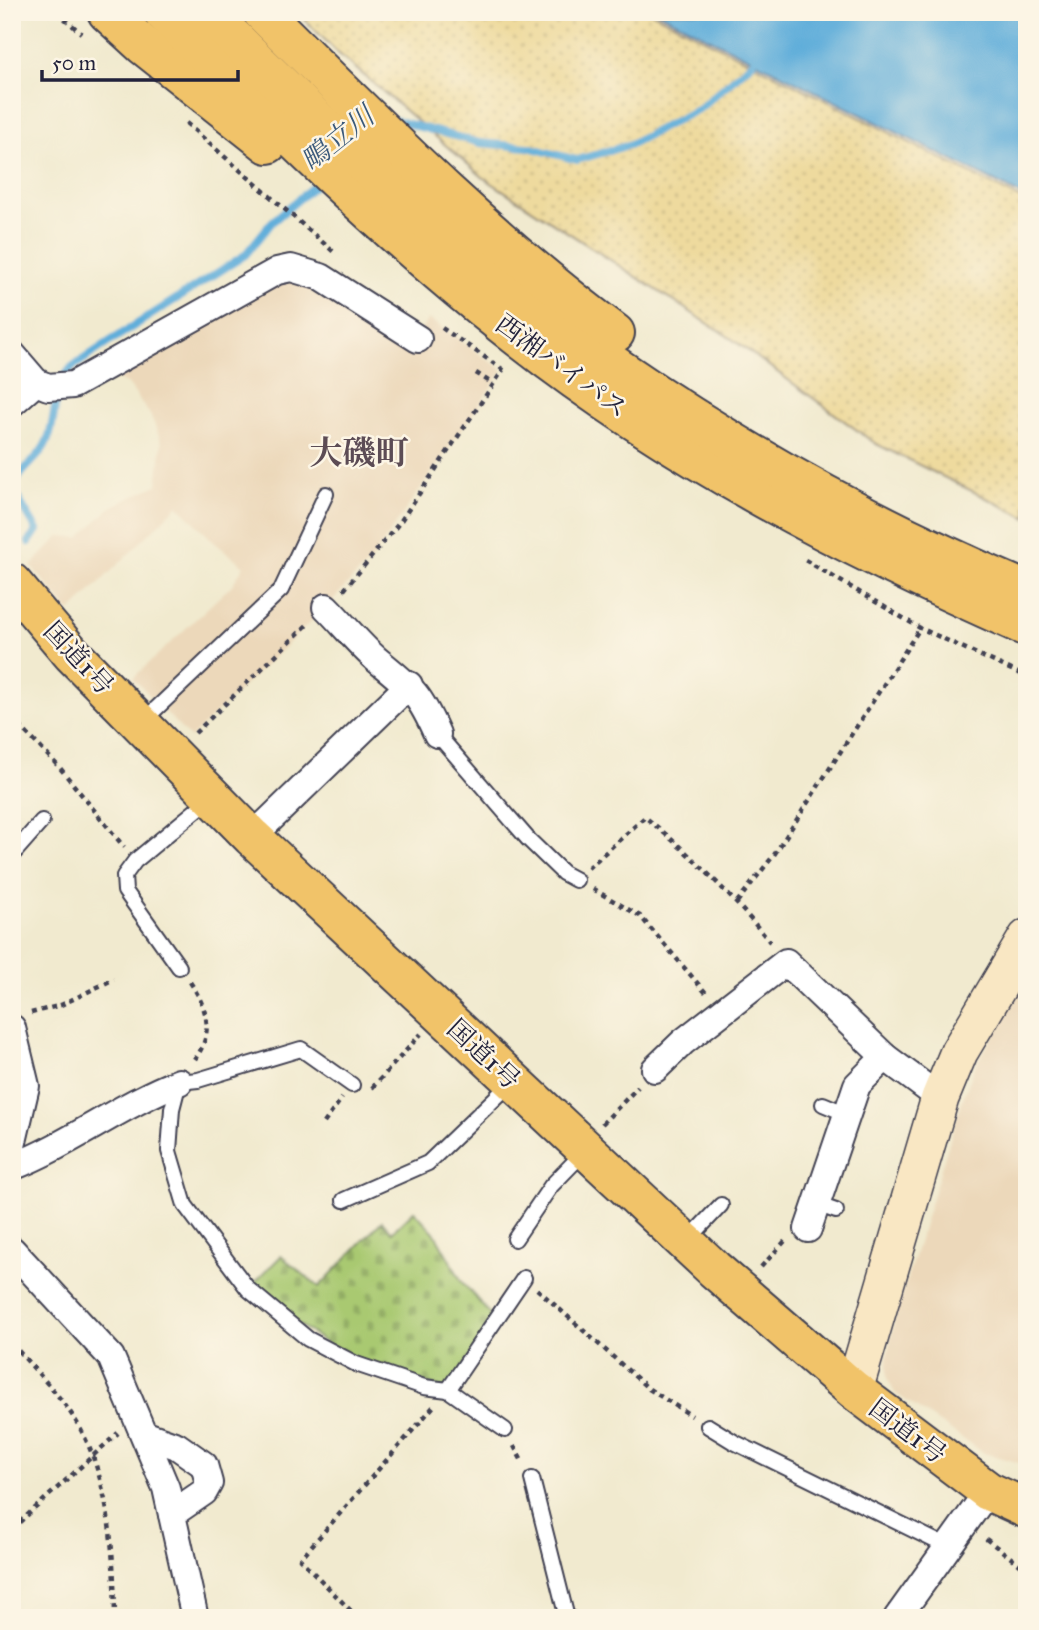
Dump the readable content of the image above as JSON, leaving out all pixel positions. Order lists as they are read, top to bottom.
{
  "streets": {
    "highway": ["西湘バイパス", "国道1号"]
  },
  "districts": ["大磯町"],
  "water": ["鴫立川"],
  "scale_bar": "50 m"
}
